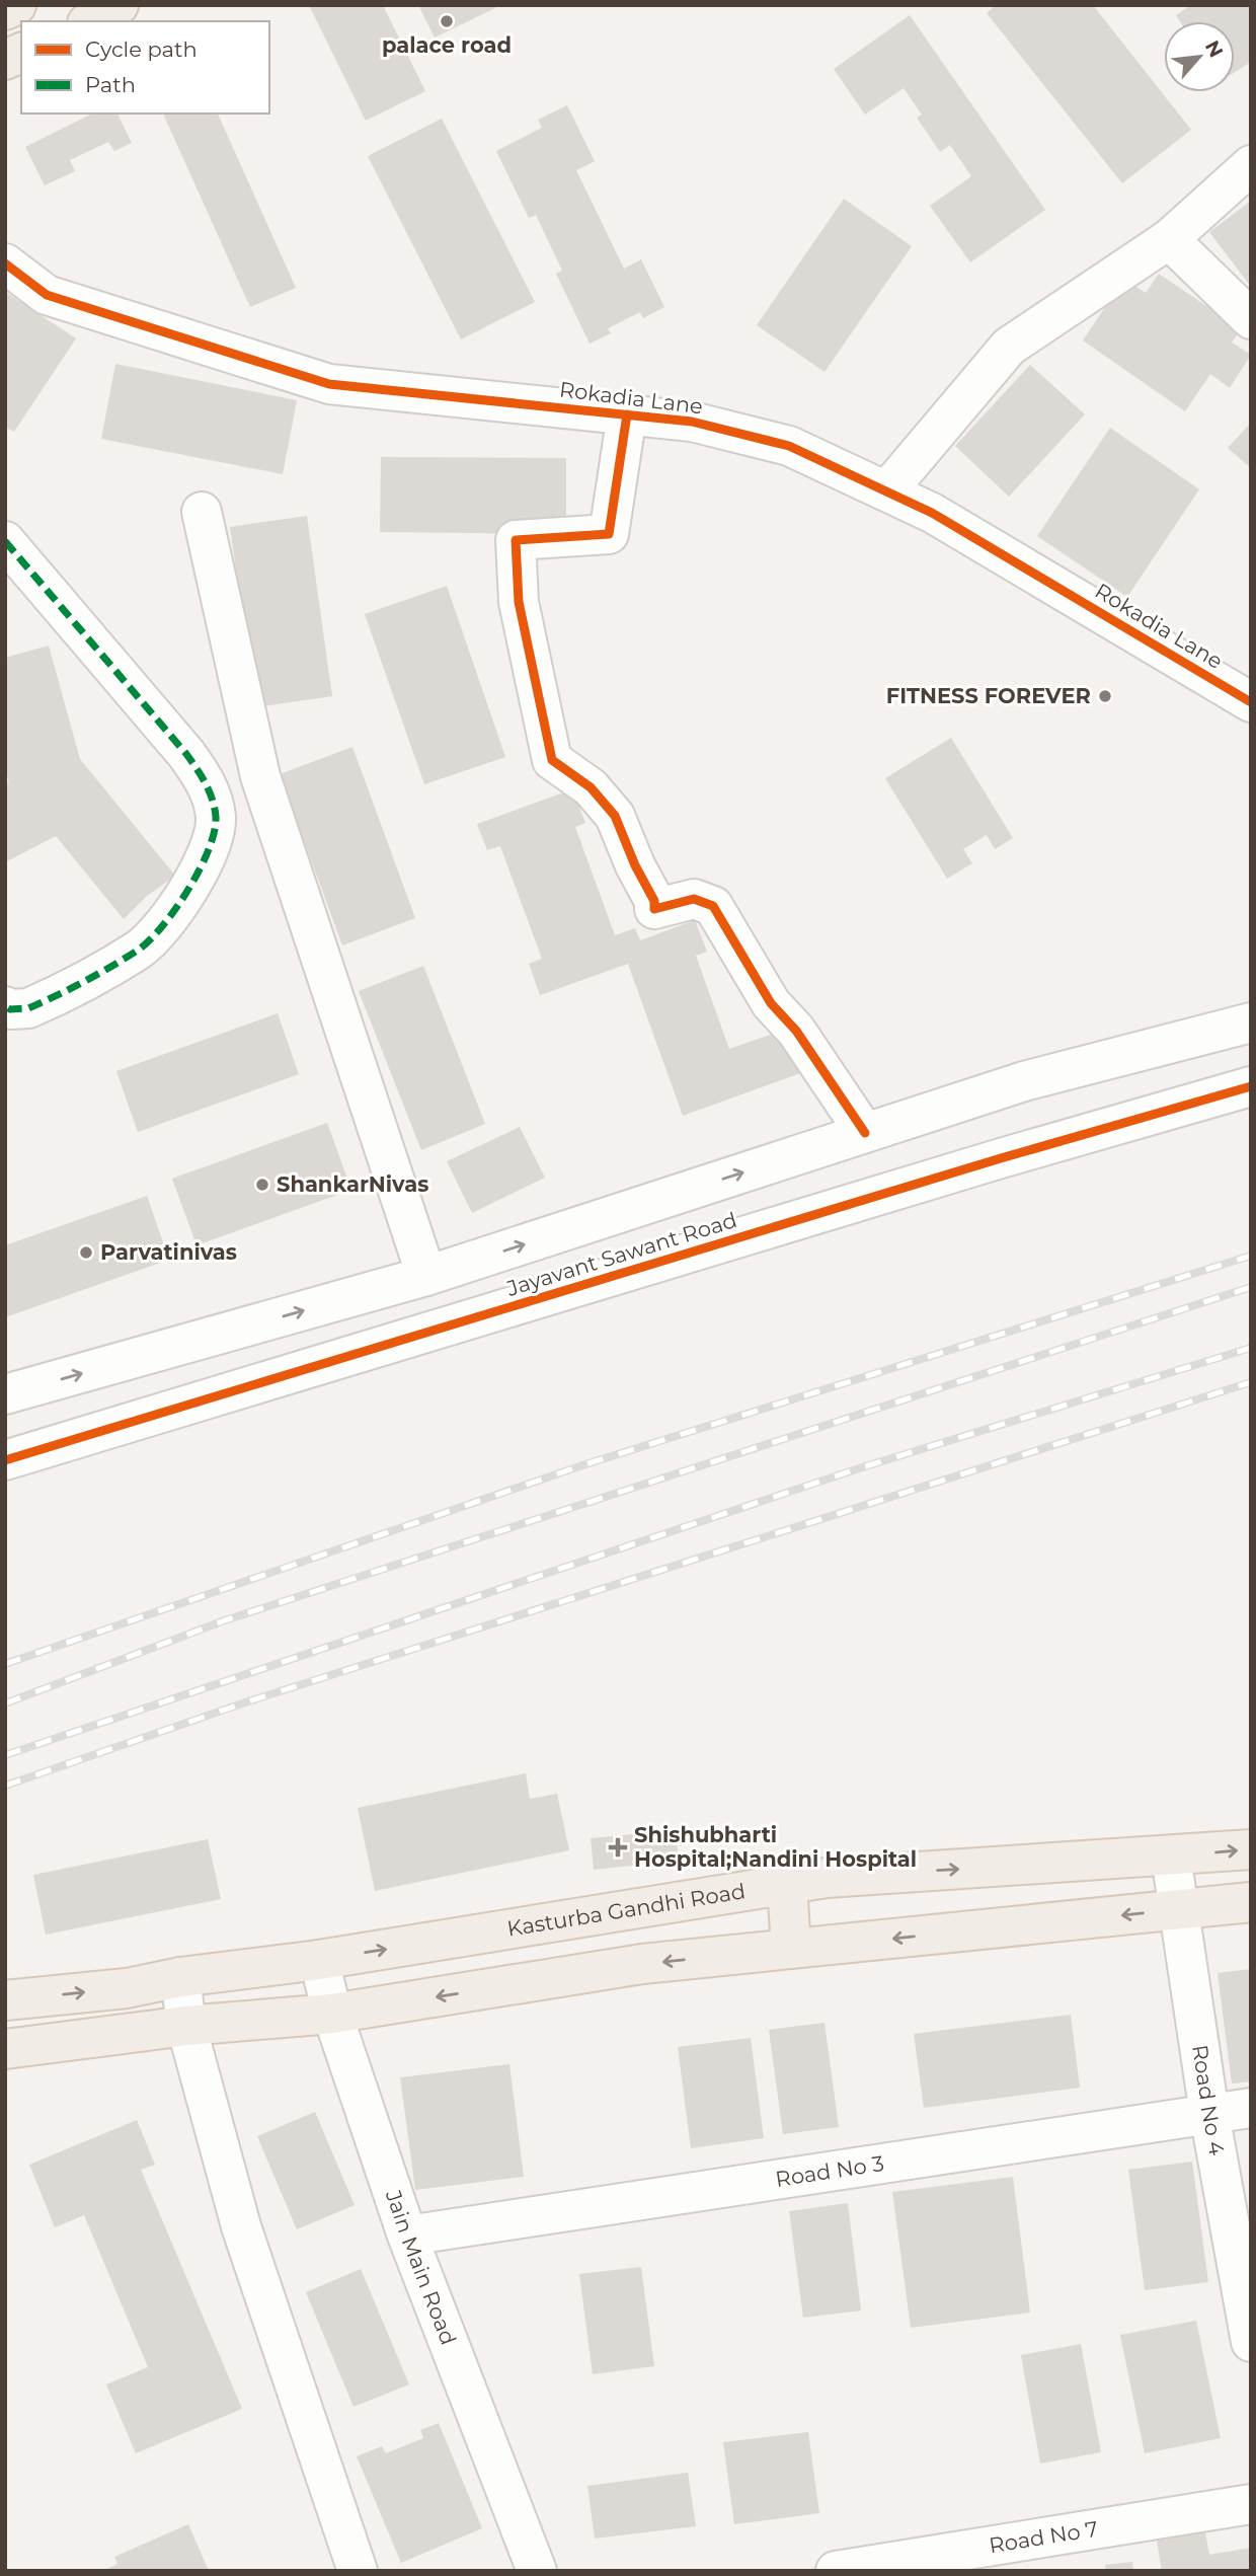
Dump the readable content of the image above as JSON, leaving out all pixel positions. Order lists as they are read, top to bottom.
{
  "streets": {
    "main road": ["Kasturba Gandhi Road"],
    "street": [
      "Rokadia Lane",
      "Jayavant Sawant Road",
      "Road No 4",
      "Road No 3",
      "Jain Main Road",
      "Road No 7"
    ]
  },
  "crossings": [
    ["Kasturba Gandhi Road", "Road No 4"],
    ["Kasturba Gandhi Road", "Jain Main Road"],
    ["Road No 4", "Road No 3"],
    ["Road No 3", "Jain Main Road"]
  ],
  "places": {
    "other": [
      "palace road",
      "FITNESS FOREVER",
      "ShankarNivas",
      "Parvatinivas"
    ],
    "health": ["Shishubharti Hospital;Nandini Hospital"]
  },
  "legend": ["Cycle path", "Path"],
  "north": "top right"
}
